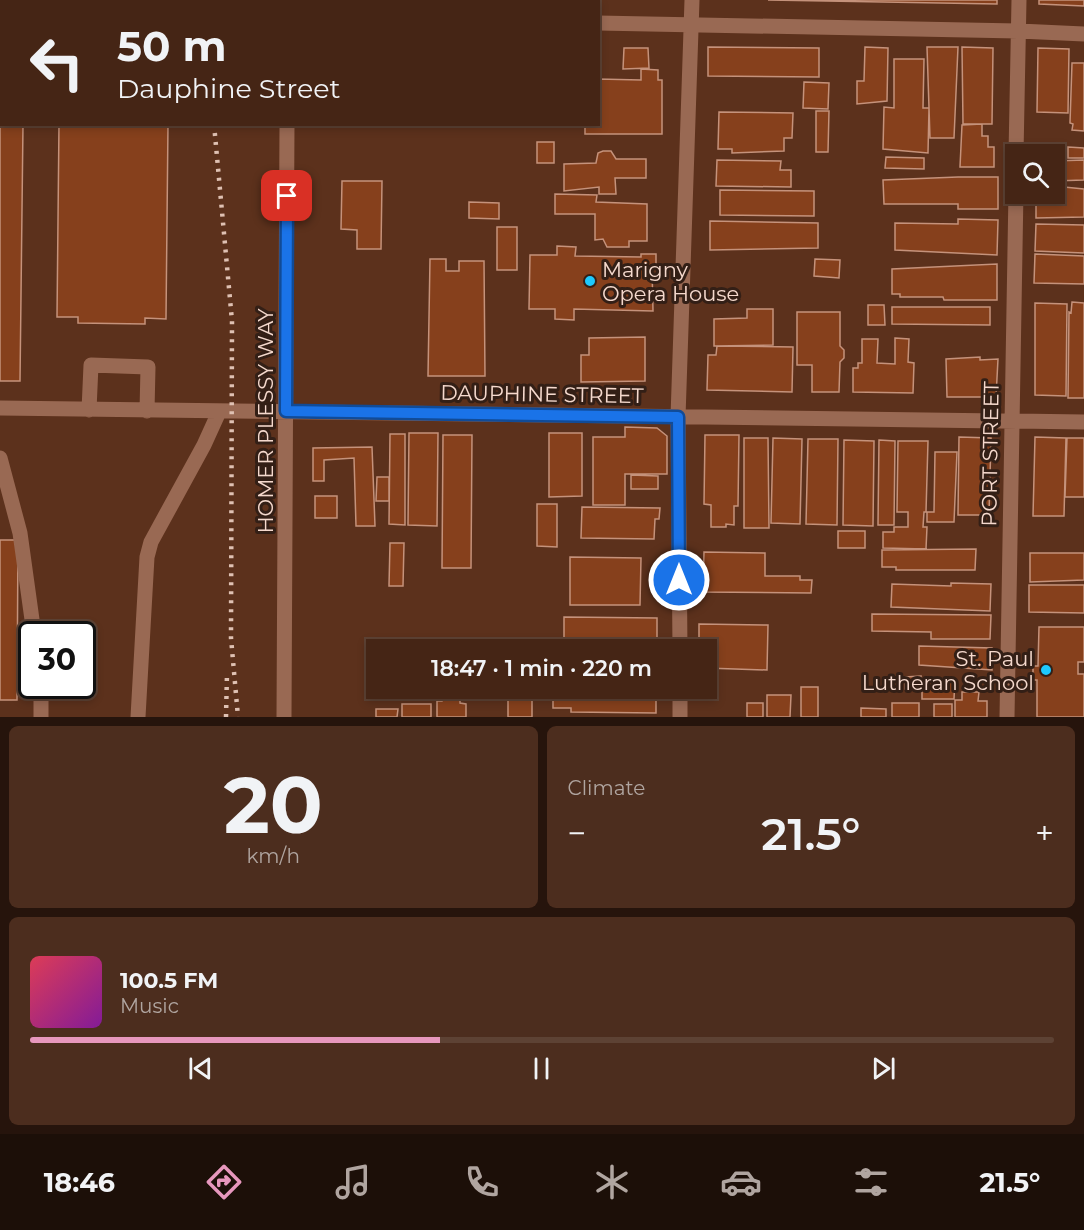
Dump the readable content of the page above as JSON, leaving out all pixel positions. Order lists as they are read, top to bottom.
{
  "streets": {
    "street": ["DAUPHINE STREET", "HOMER PLESSY WAY", "PORT STREET"]
  },
  "crossings": [
    ["DAUPHINE STREET", "HOMER PLESSY WAY"],
    ["DAUPHINE STREET", "PORT STREET"]
  ],
  "places": ["Marigny Opera House", "St. Paul Lutheran School"],
  "page": {
    "turn": ["50 m", "Dauphine Street"],
    "limit": "30",
    "trip": "18:47 · 1 min · 220 m",
    "tile": [
      ["20", "km/h"],
      "Climate"
    ],
    "heat": ["−", "21.5°", "+"],
    "song": ["100.5 FM", "Music"],
    "tabs": ["18:46", "21.5°"]
  }
}
